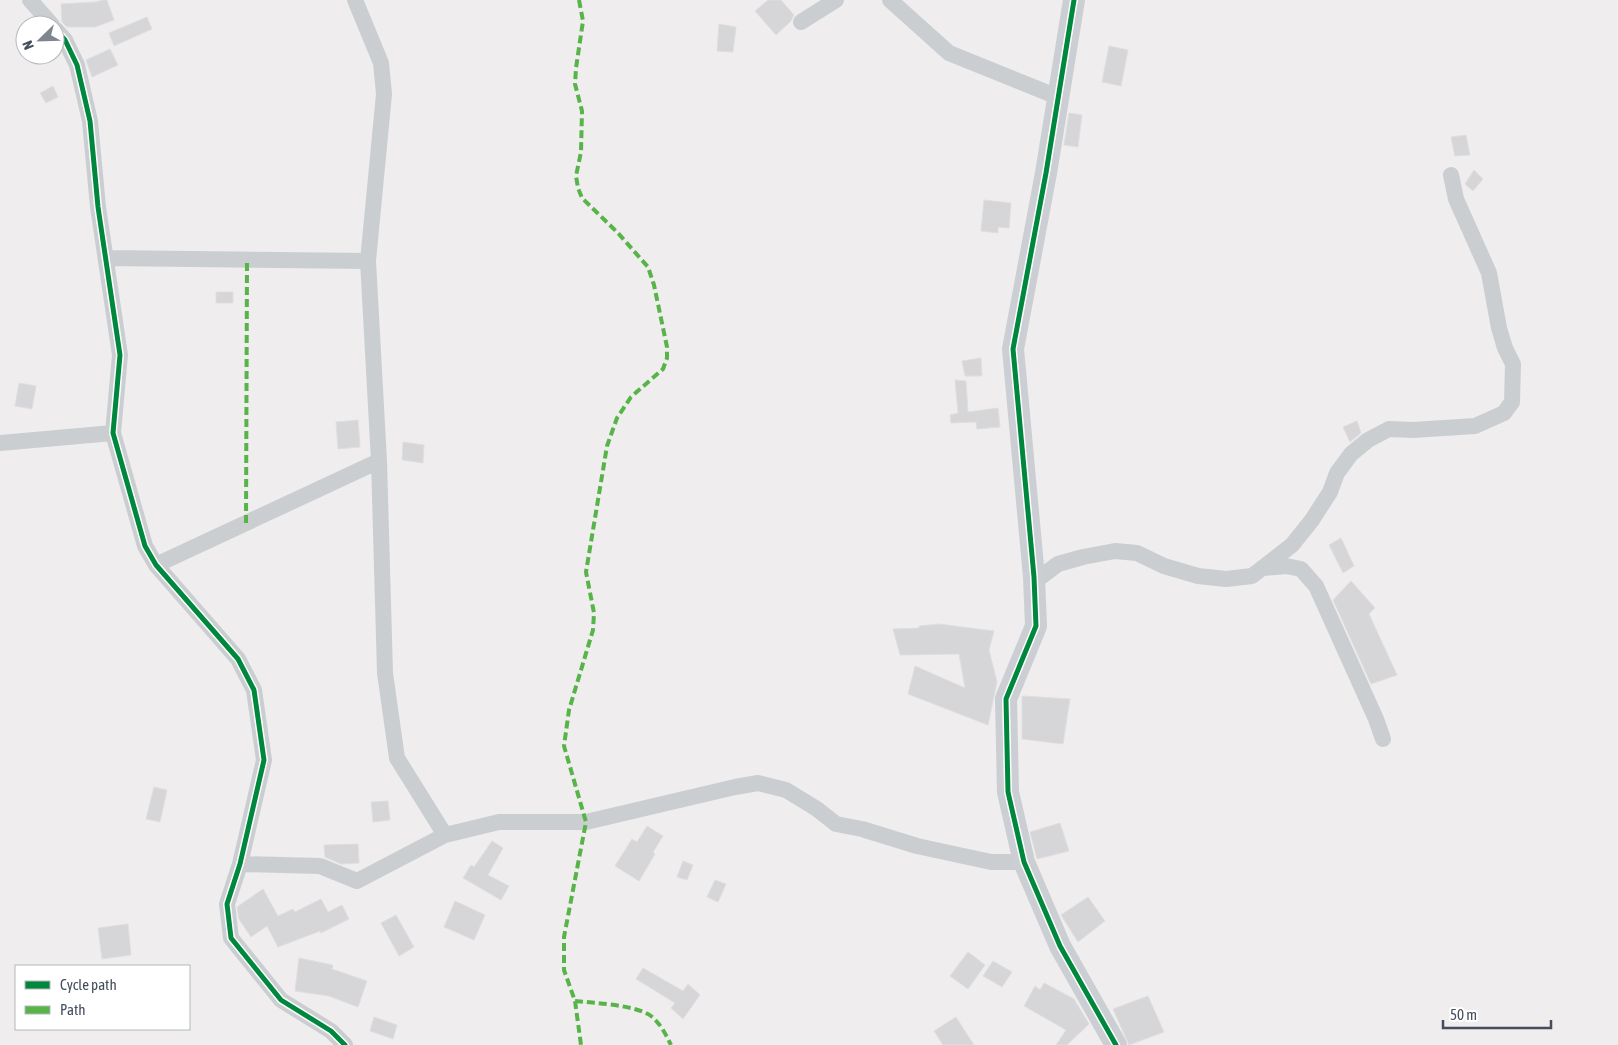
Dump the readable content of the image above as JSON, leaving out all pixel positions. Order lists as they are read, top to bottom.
{
  "legend": ["Cycle path", "Path"],
  "scale_bar": "50 m",
  "north": "bottom left"
}
